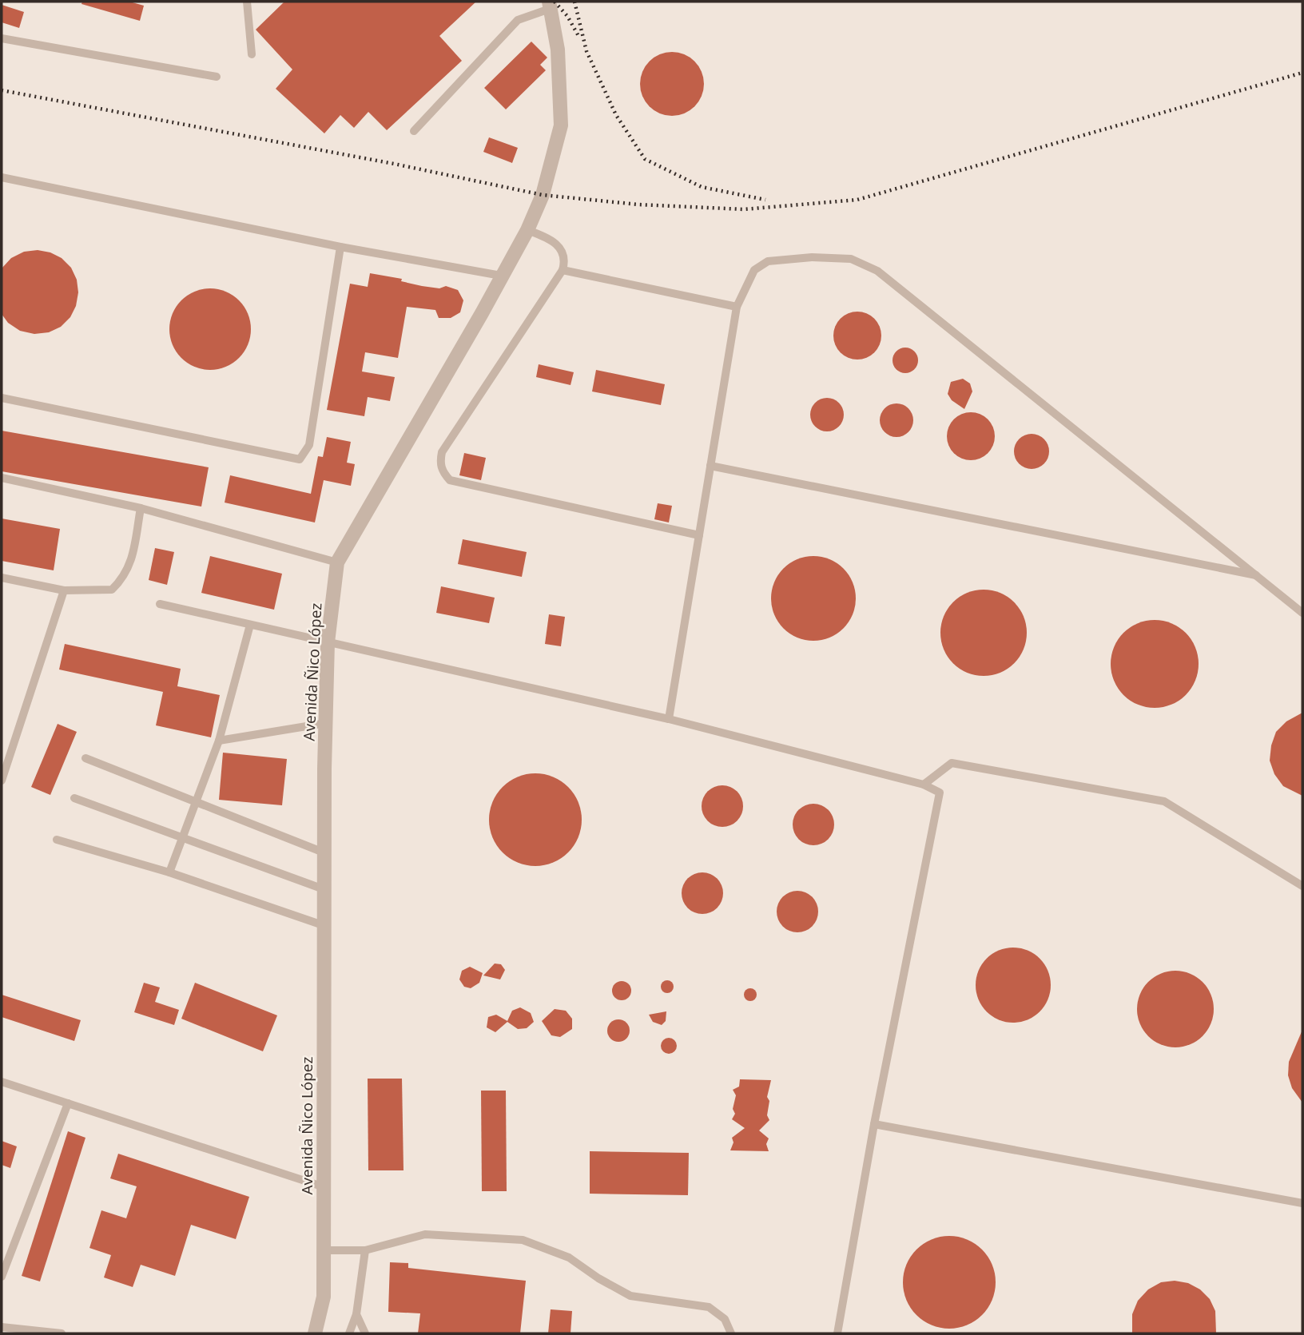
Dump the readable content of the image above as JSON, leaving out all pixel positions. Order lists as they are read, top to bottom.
{
  "streets": {
    "street": ["Avenida Ñico López"]
  }
}
